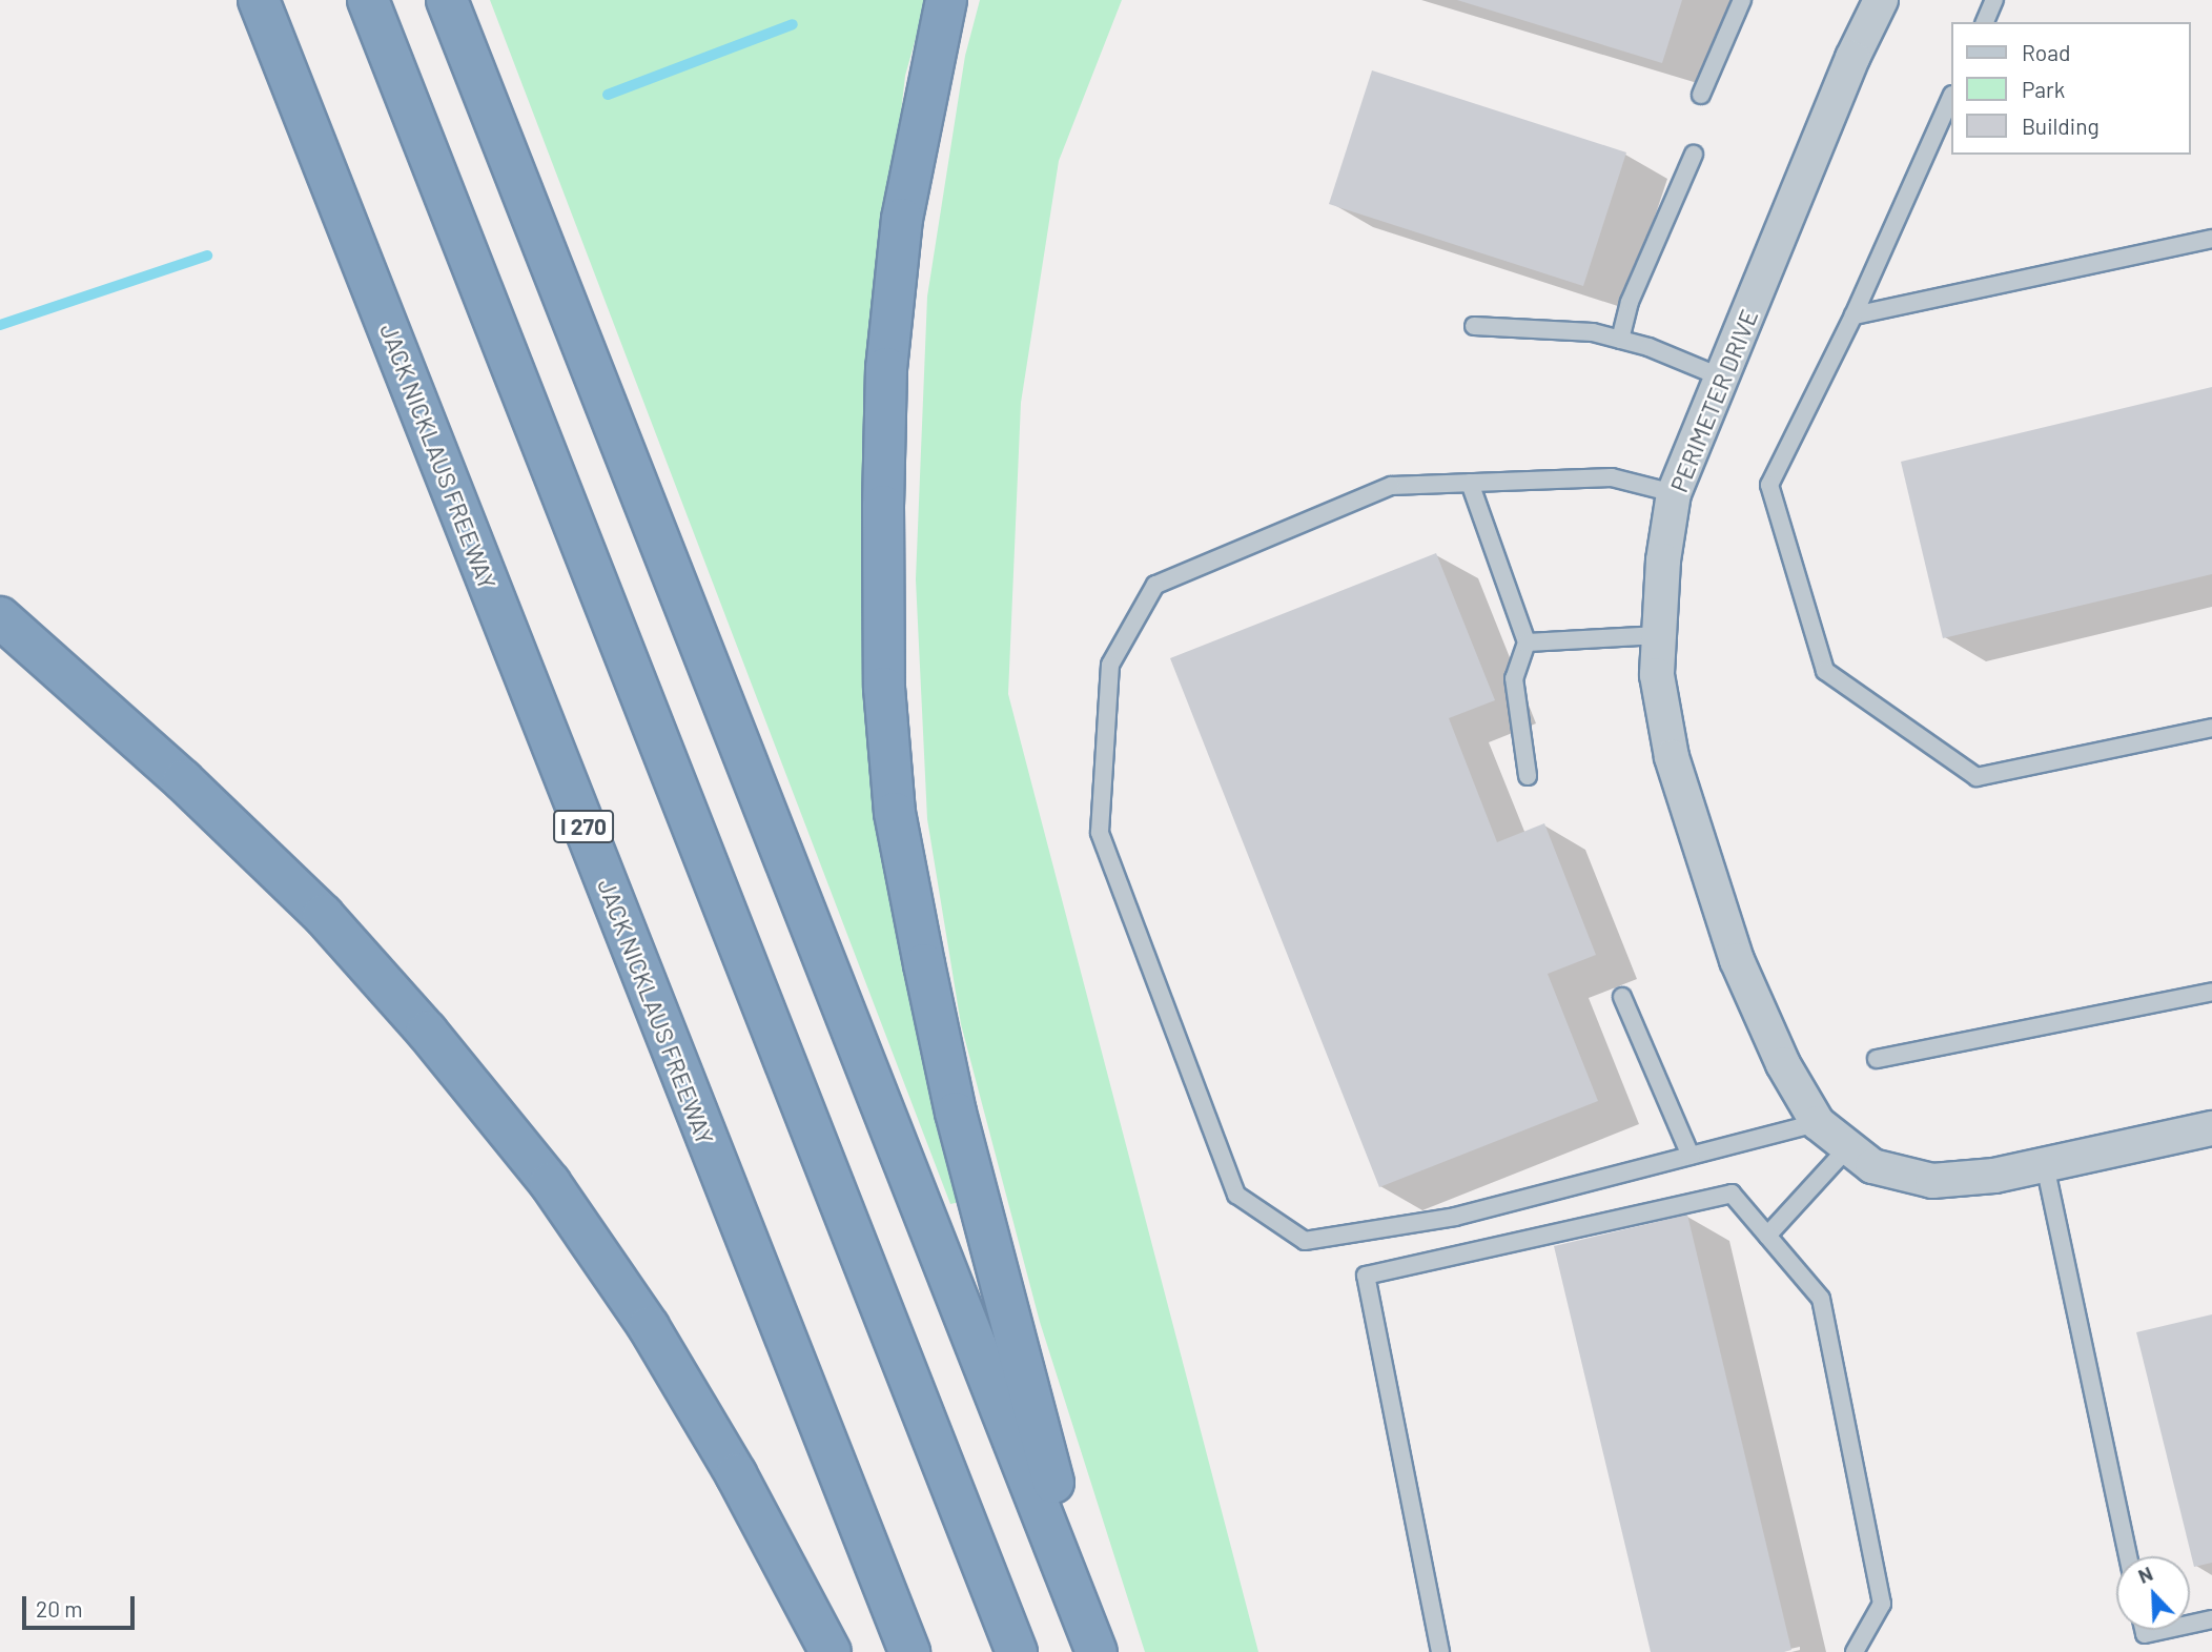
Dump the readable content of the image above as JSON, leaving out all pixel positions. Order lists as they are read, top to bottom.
{
  "streets": {
    "highway": ["JACK NICKLAUS FREEWAY", "I 270"],
    "street": ["PERIMETER DRIVE"]
  },
  "legend": ["Road", "Park", "Building"],
  "scale_bar": "20 m",
  "north": "top left"
}
